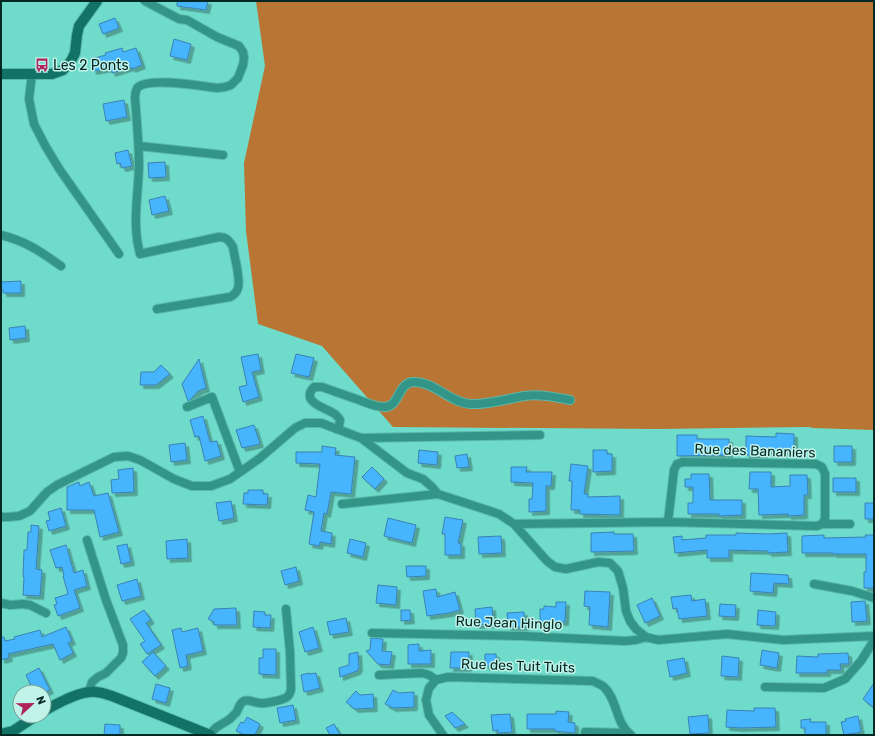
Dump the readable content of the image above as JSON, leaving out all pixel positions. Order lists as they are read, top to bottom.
{
  "streets": {
    "street": ["Rue des Bananiers", "Rue Jean Hinglo", "Rue des Tuit Tuits"]
  },
  "places": {
    "bus stop": ["Les 2 Ponts"]
  },
  "north": "right"
}
